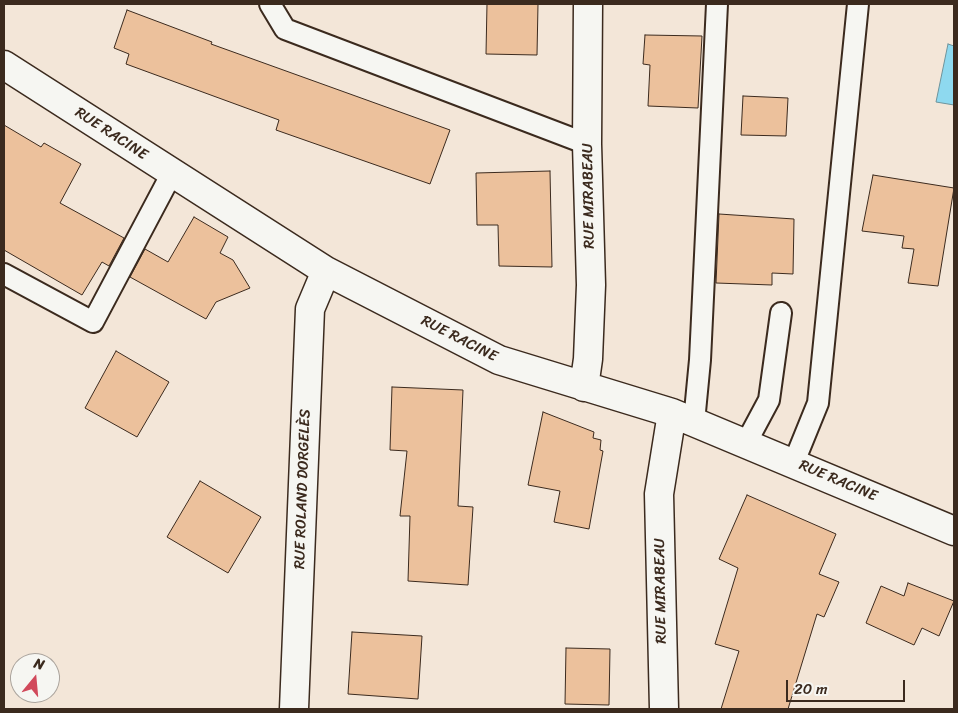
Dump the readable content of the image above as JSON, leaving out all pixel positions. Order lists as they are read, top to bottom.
{
  "streets": {
    "street": ["RUE RACINE", "RUE MIRABEAU", "RUE ROLAND DORGELÈS"]
  },
  "crossings": [
    ["RUE RACINE", "RUE MIRABEAU"],
    ["RUE RACINE", "RUE ROLAND DORGELÈS"]
  ],
  "scale_bar": "20 m",
  "north": "top"
}
